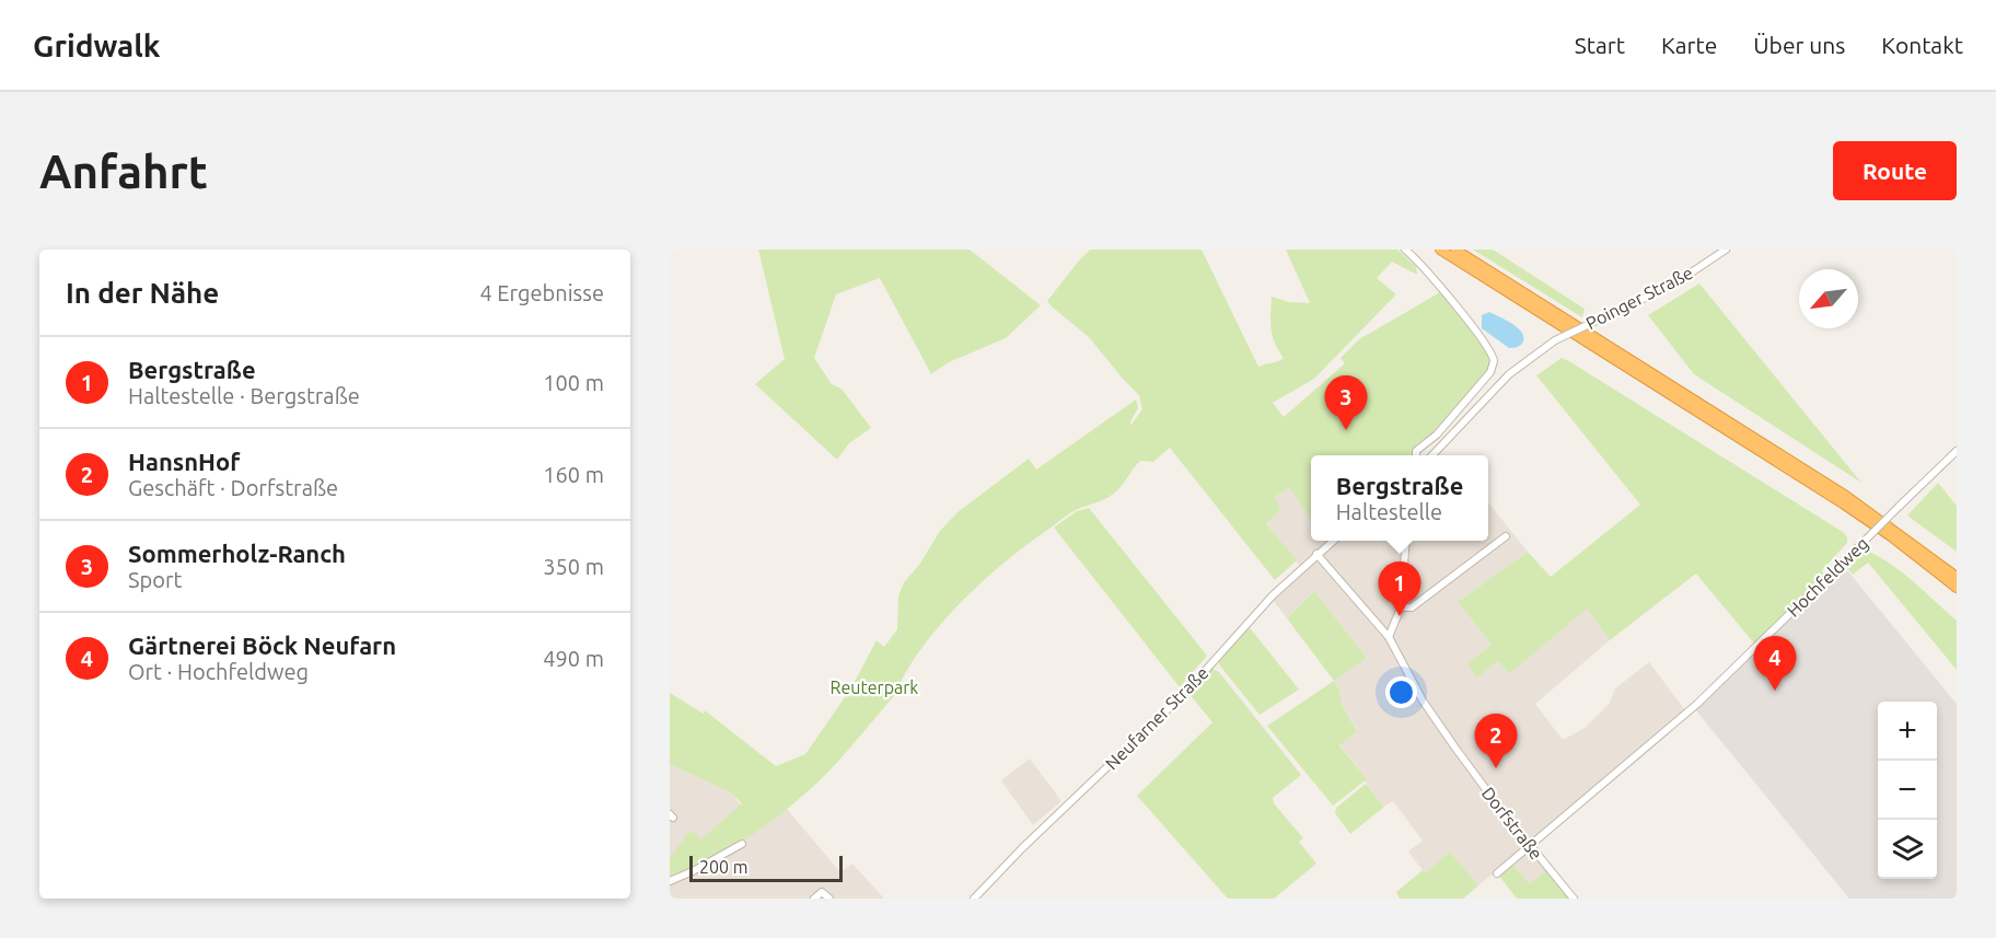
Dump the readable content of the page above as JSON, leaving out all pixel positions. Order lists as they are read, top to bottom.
{
  "streets": {
    "street": [
      "Poinger Straße",
      "Hochfeldweg",
      "Neufarner Straße",
      "Dorfstraße"
    ]
  },
  "crossings": [
    ["Hochfeldweg", "Dorfstraße"],
    ["Neufarner Straße", "Dorfstraße"]
  ],
  "parks": ["Reuterpark"],
  "scale_bar": "200 m",
  "north": "bottom left",
  "page": {
    "header": "Gridwalk",
    "nav": [
      "Start",
      "Karte",
      "Über uns",
      "Kontakt"
    ],
    "buttons": "Route",
    "title": "Anfahrt",
    "heading": ["In der Nähe", "4 Ergebnisse"],
    "list": [
      {
        "mark": "1",
        "name": "Bergstraße",
        "note": "Haltestelle · Bergstraße",
        "value": "100 m"
      },
      {
        "mark": "2",
        "name": "HansnHof",
        "note": "Geschäft · Dorfstraße",
        "value": "160 m"
      },
      {
        "mark": "3",
        "name": "Sommerholz-Ranch",
        "note": "Sport",
        "value": "350 m"
      },
      {
        "mark": "4",
        "name": "Gärtnerei Böck Neufarn",
        "note": "Ort · Hochfeldweg",
        "value": "490 m"
      }
    ],
    "pins": [
      "3",
      "1",
      "4",
      "2"
    ],
    "popup": ["Bergstraße", "Haltestelle"],
    "map_buttons": ["+", "−"],
    "scale": "200 m"
  }
}
